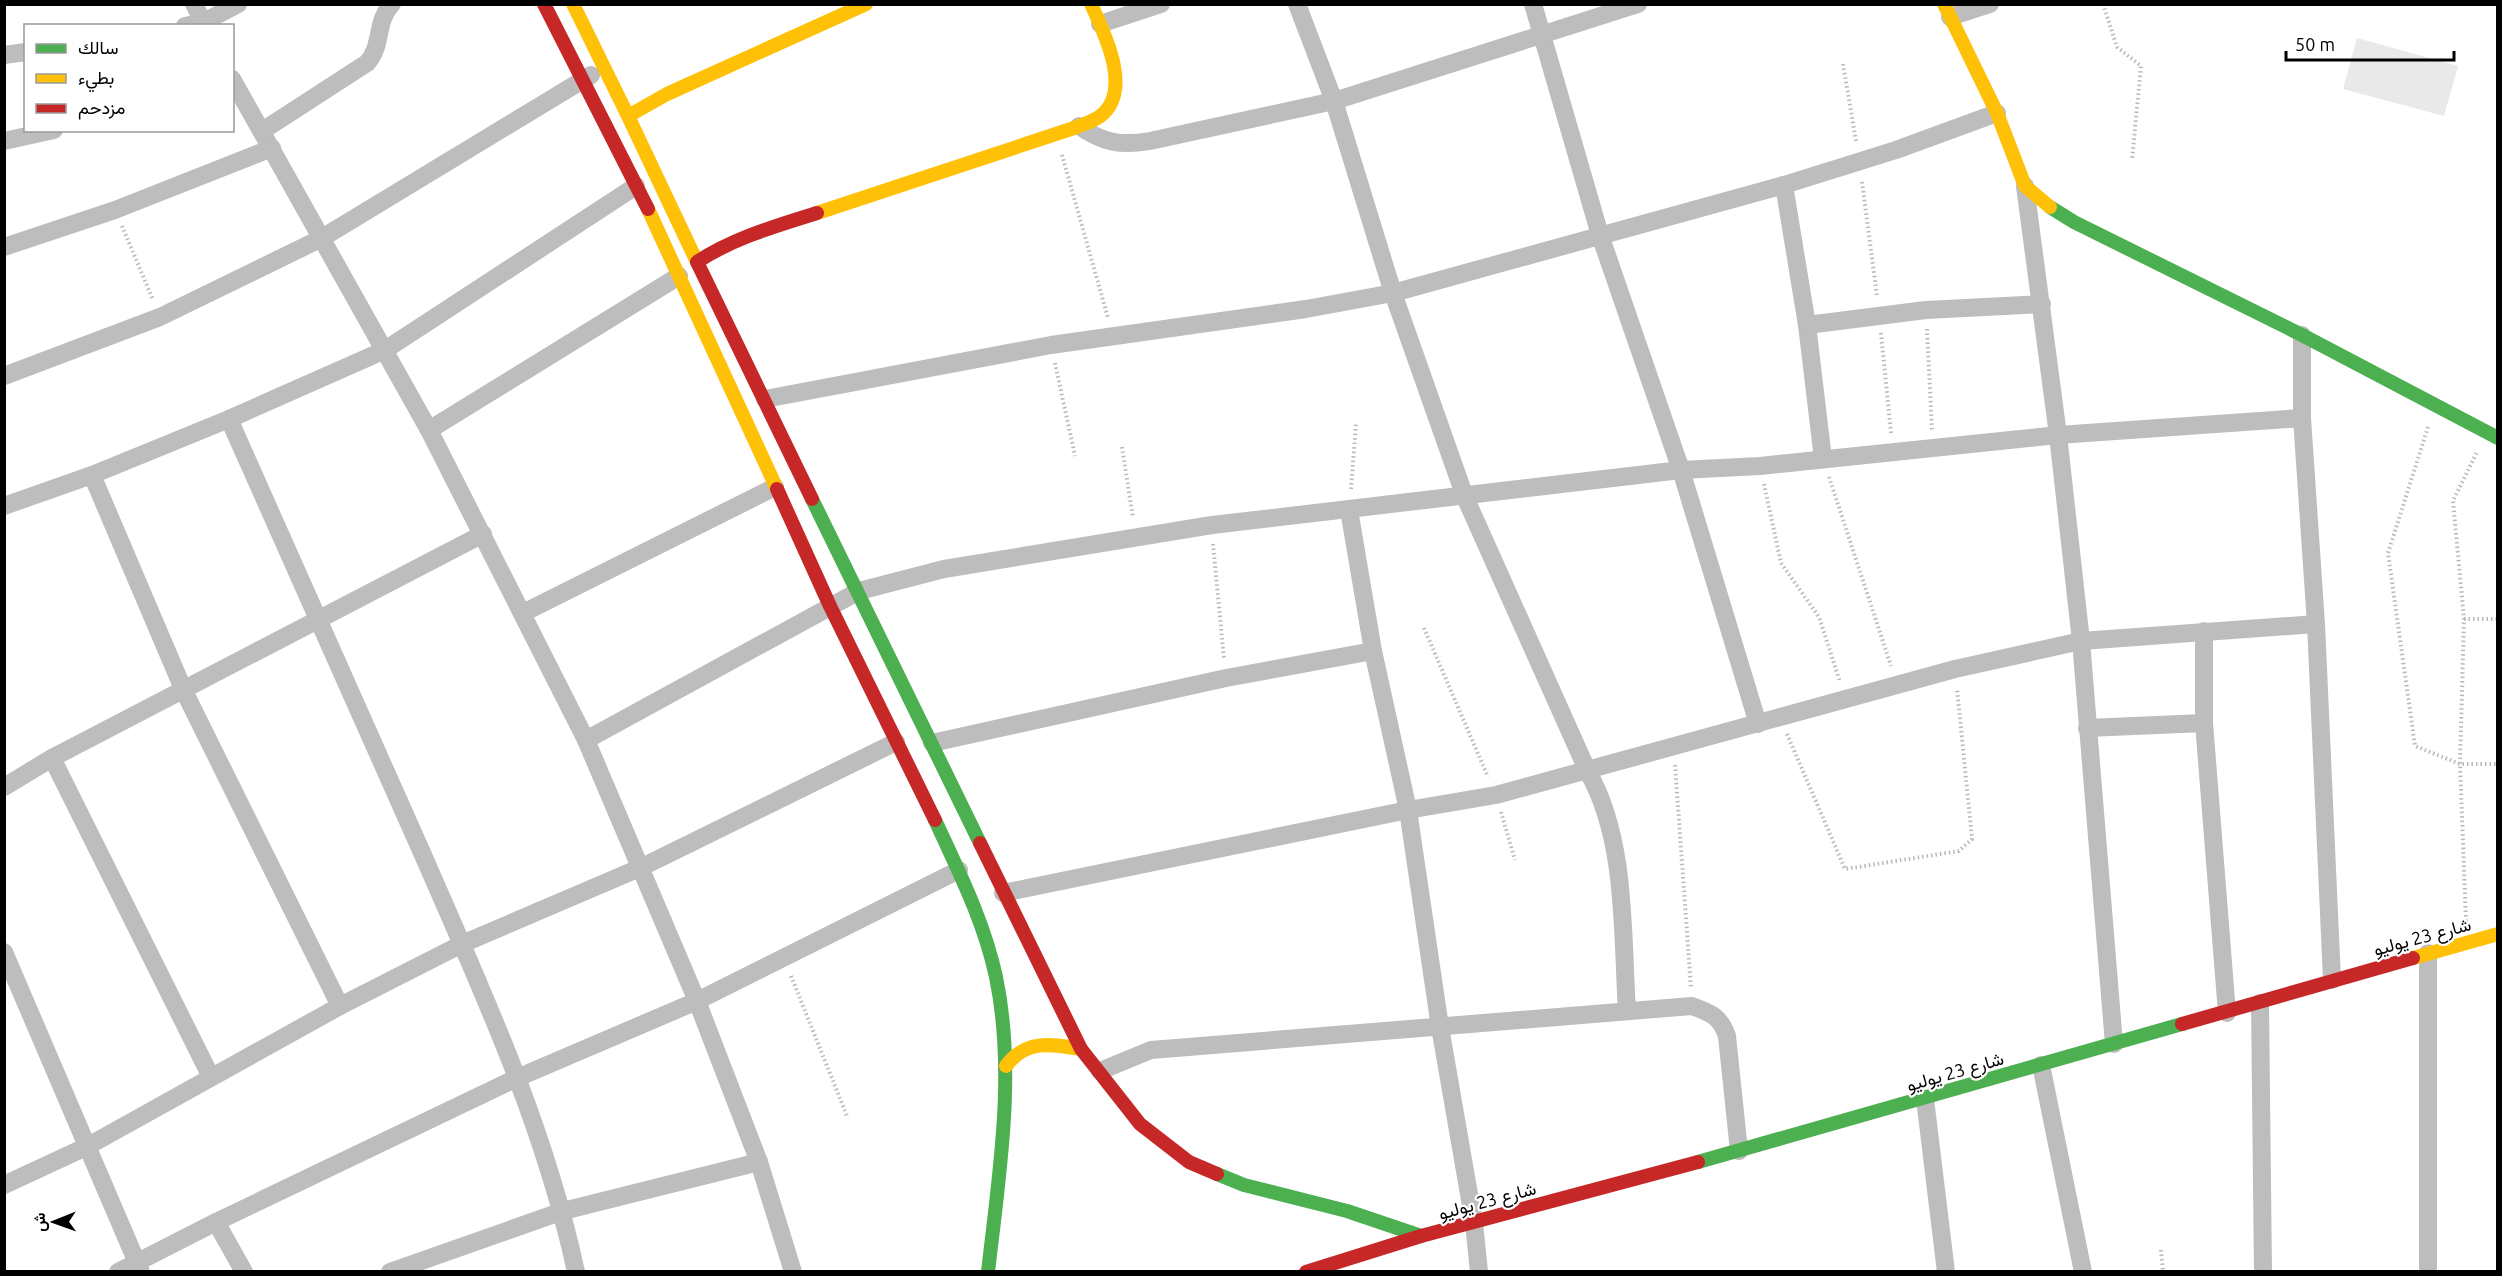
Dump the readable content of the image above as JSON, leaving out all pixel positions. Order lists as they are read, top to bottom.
{
  "streets": {
    "street": ["شارع 23 يوليو"]
  },
  "legend": ["سالك", "بطيء", "مزدحم"],
  "scale_bar": "50 m",
  "north": "left"
}
